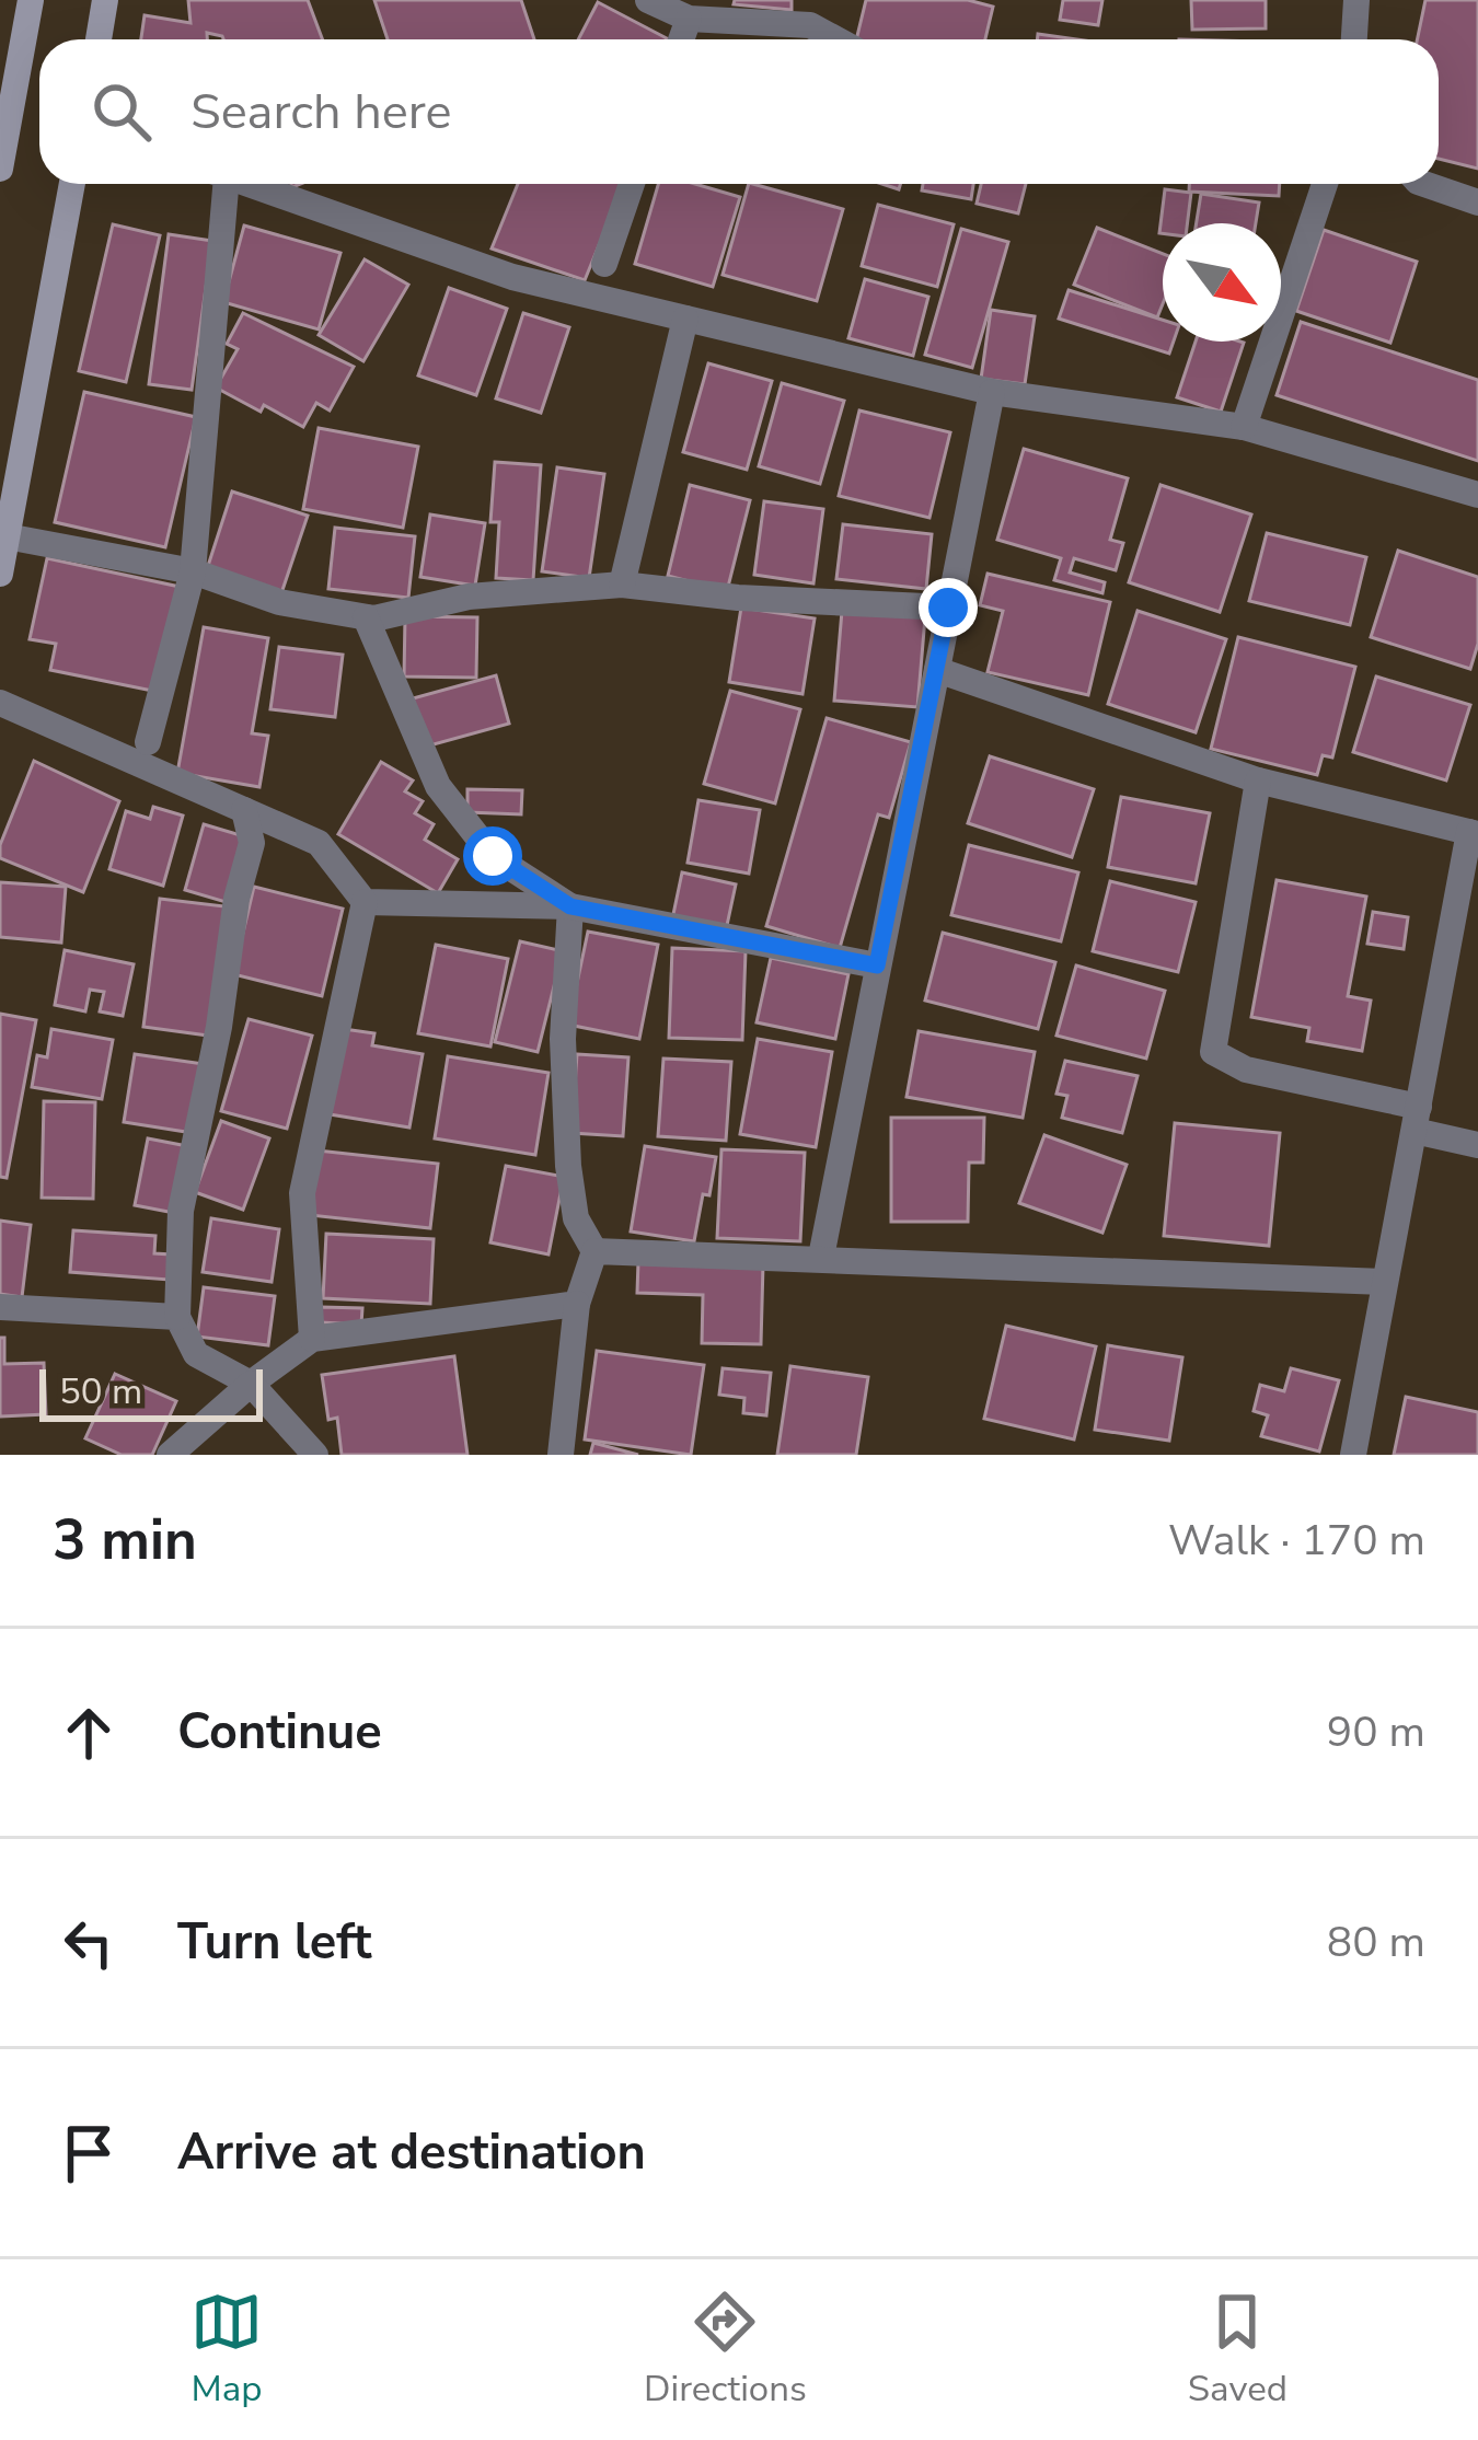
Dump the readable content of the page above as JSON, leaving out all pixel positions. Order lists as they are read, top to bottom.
{
  "scale_bar": "50 m",
  "north": "bottom right",
  "page": {
    "search": "Search here",
    "scale": "50 m",
    "heading": ["3 min", "Walk · 170 m"],
    "list": [
      ["Continue", "90 m"],
      ["Turn left", "80 m"],
      "Arrive at destination"
    ],
    "nav": ["Map", "Directions", "Saved"]
  }
}
